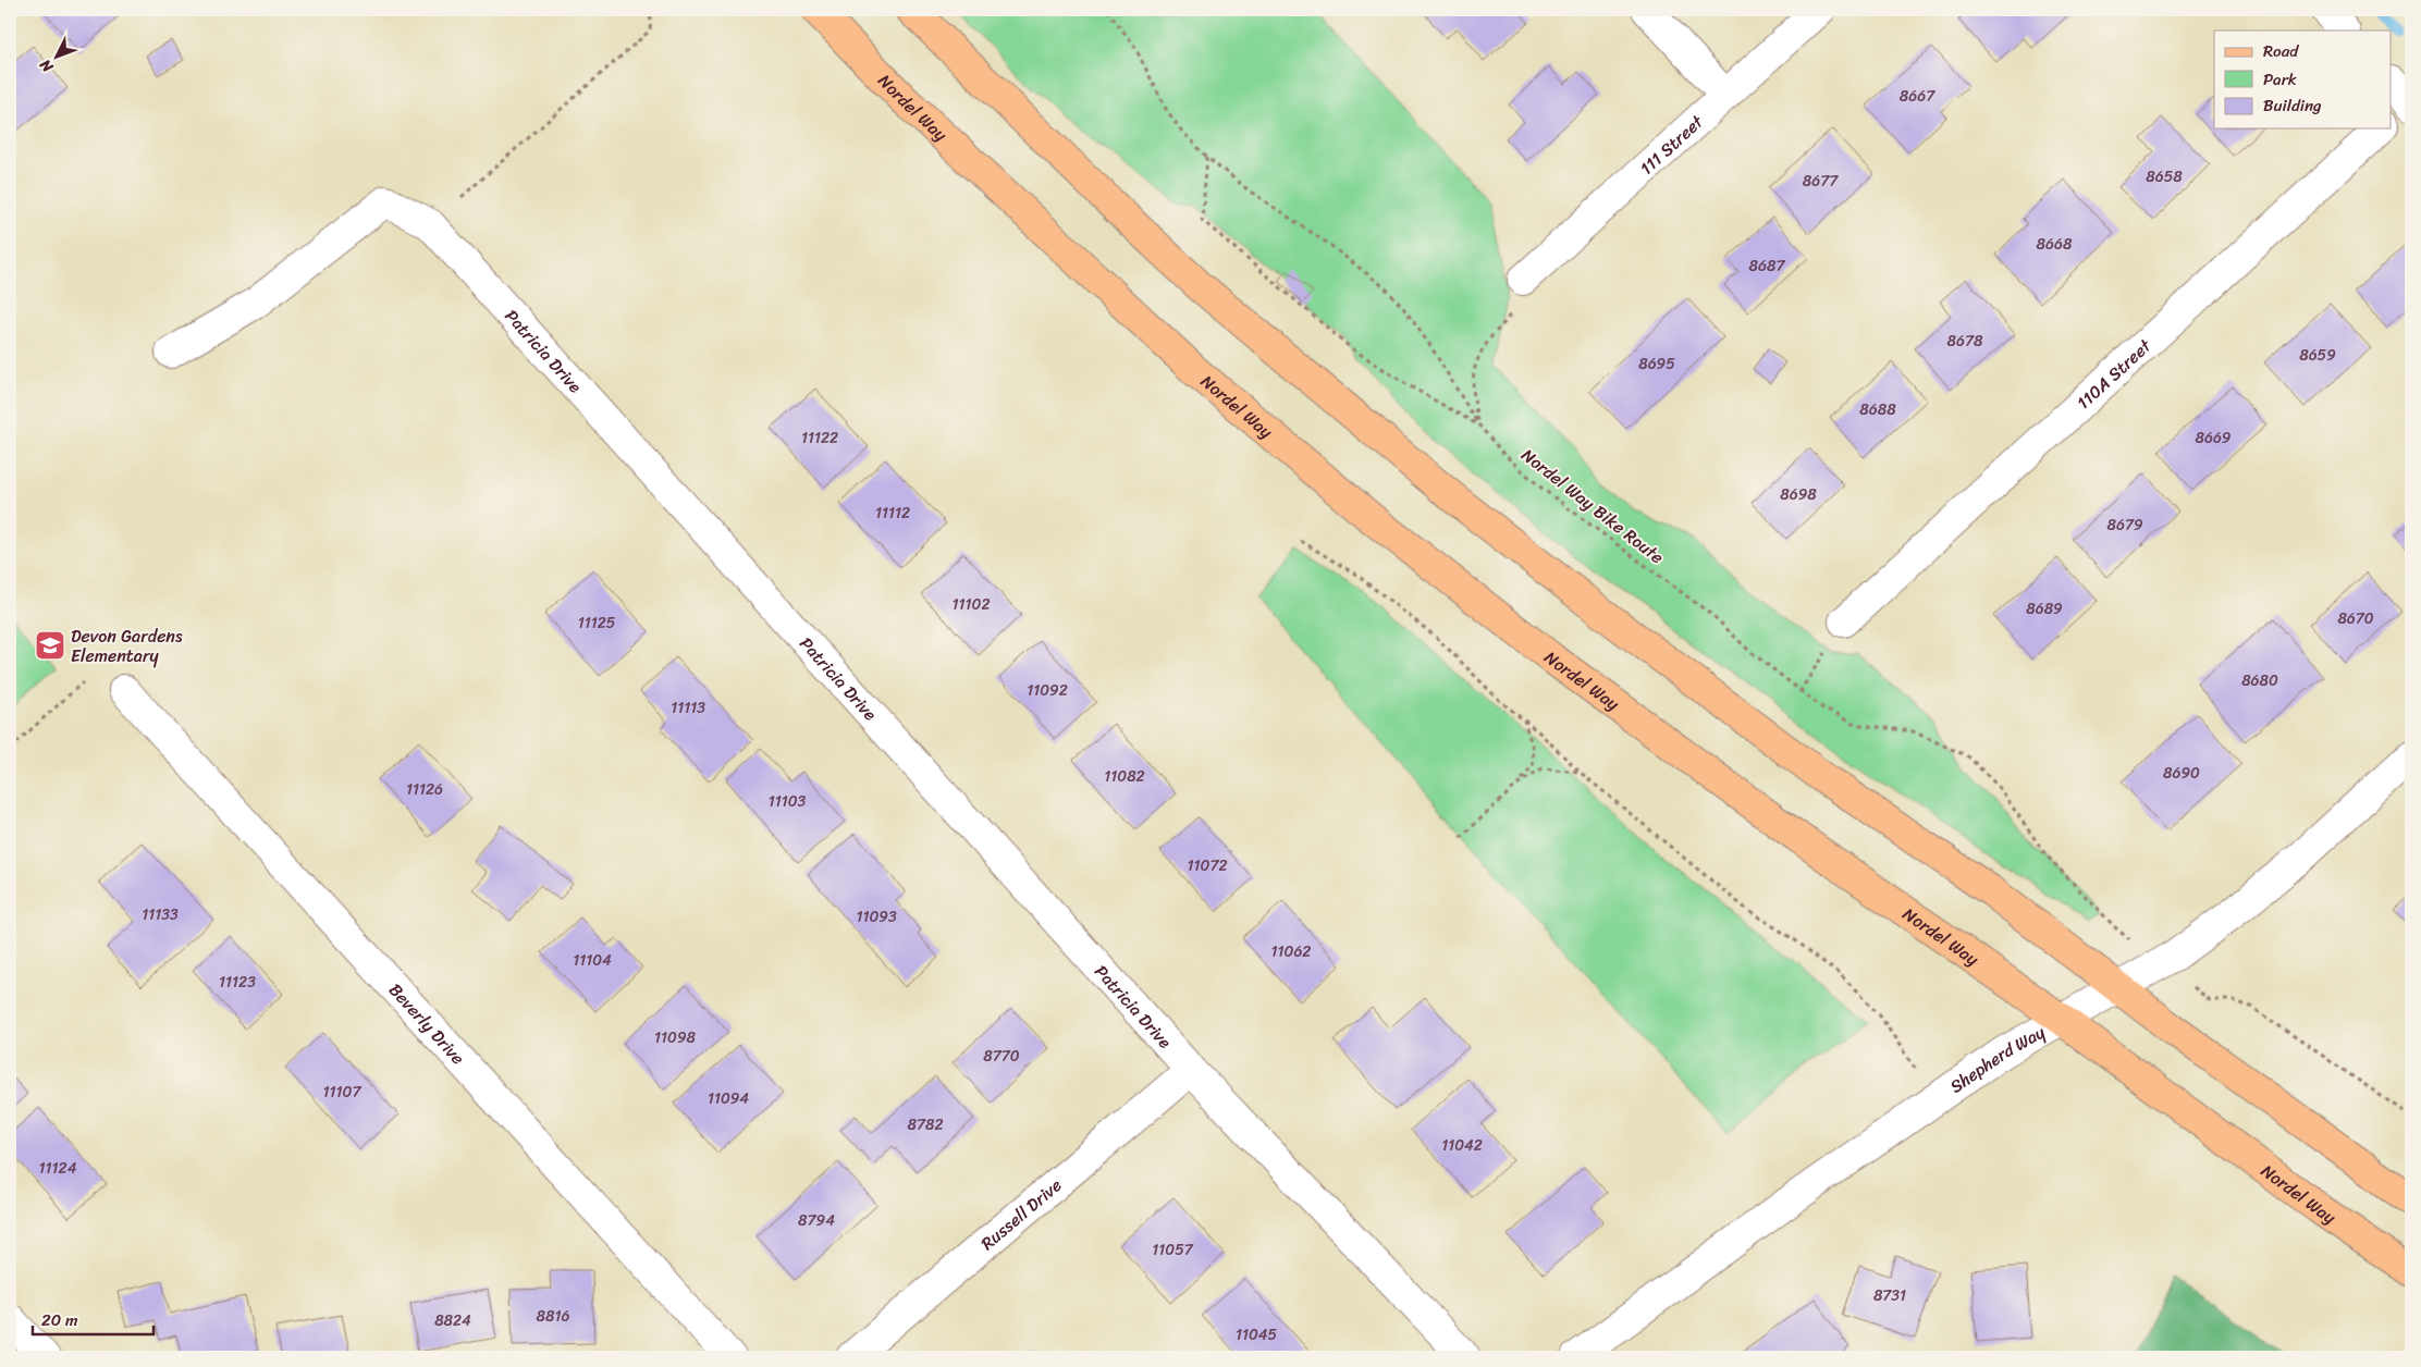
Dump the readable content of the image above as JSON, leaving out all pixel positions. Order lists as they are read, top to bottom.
{
  "streets": {
    "main road": ["Nordel Way"],
    "street": [
      "111 Street",
      "Patricia Drive",
      "110A Street",
      "Beverly Drive",
      "Shepherd Way",
      "Russell Drive"
    ],
    "path": ["Nordel Way Bike Route"]
  },
  "crossings": [
    ["Nordel Way", "Shepherd Way"],
    ["Patricia Drive", "Russell Drive"]
  ],
  "places": {
    "school or university": ["Devon Gardens Elementary"]
  },
  "house_numbers": [
    "8667",
    "8658",
    "8677",
    "8668",
    "8687",
    "8678",
    "8659",
    "8695",
    "8688",
    "11122",
    "8669",
    "8698",
    "11112",
    "8679",
    "11102",
    "8689",
    "8670",
    "11125",
    "8680",
    "11092",
    "11113",
    "8690",
    "11082",
    "11126",
    "11103",
    "11072",
    "11133",
    "11093",
    "11062",
    "11104",
    "11123",
    "11098",
    "8770",
    "11107",
    "11094",
    "8782",
    "11042",
    "11124",
    "8794",
    "11057",
    "8731",
    "8816",
    "8824",
    "11045"
  ],
  "legend": ["Road", "Park", "Building"],
  "scale_bar": "20 m",
  "north": "bottom left"
}
